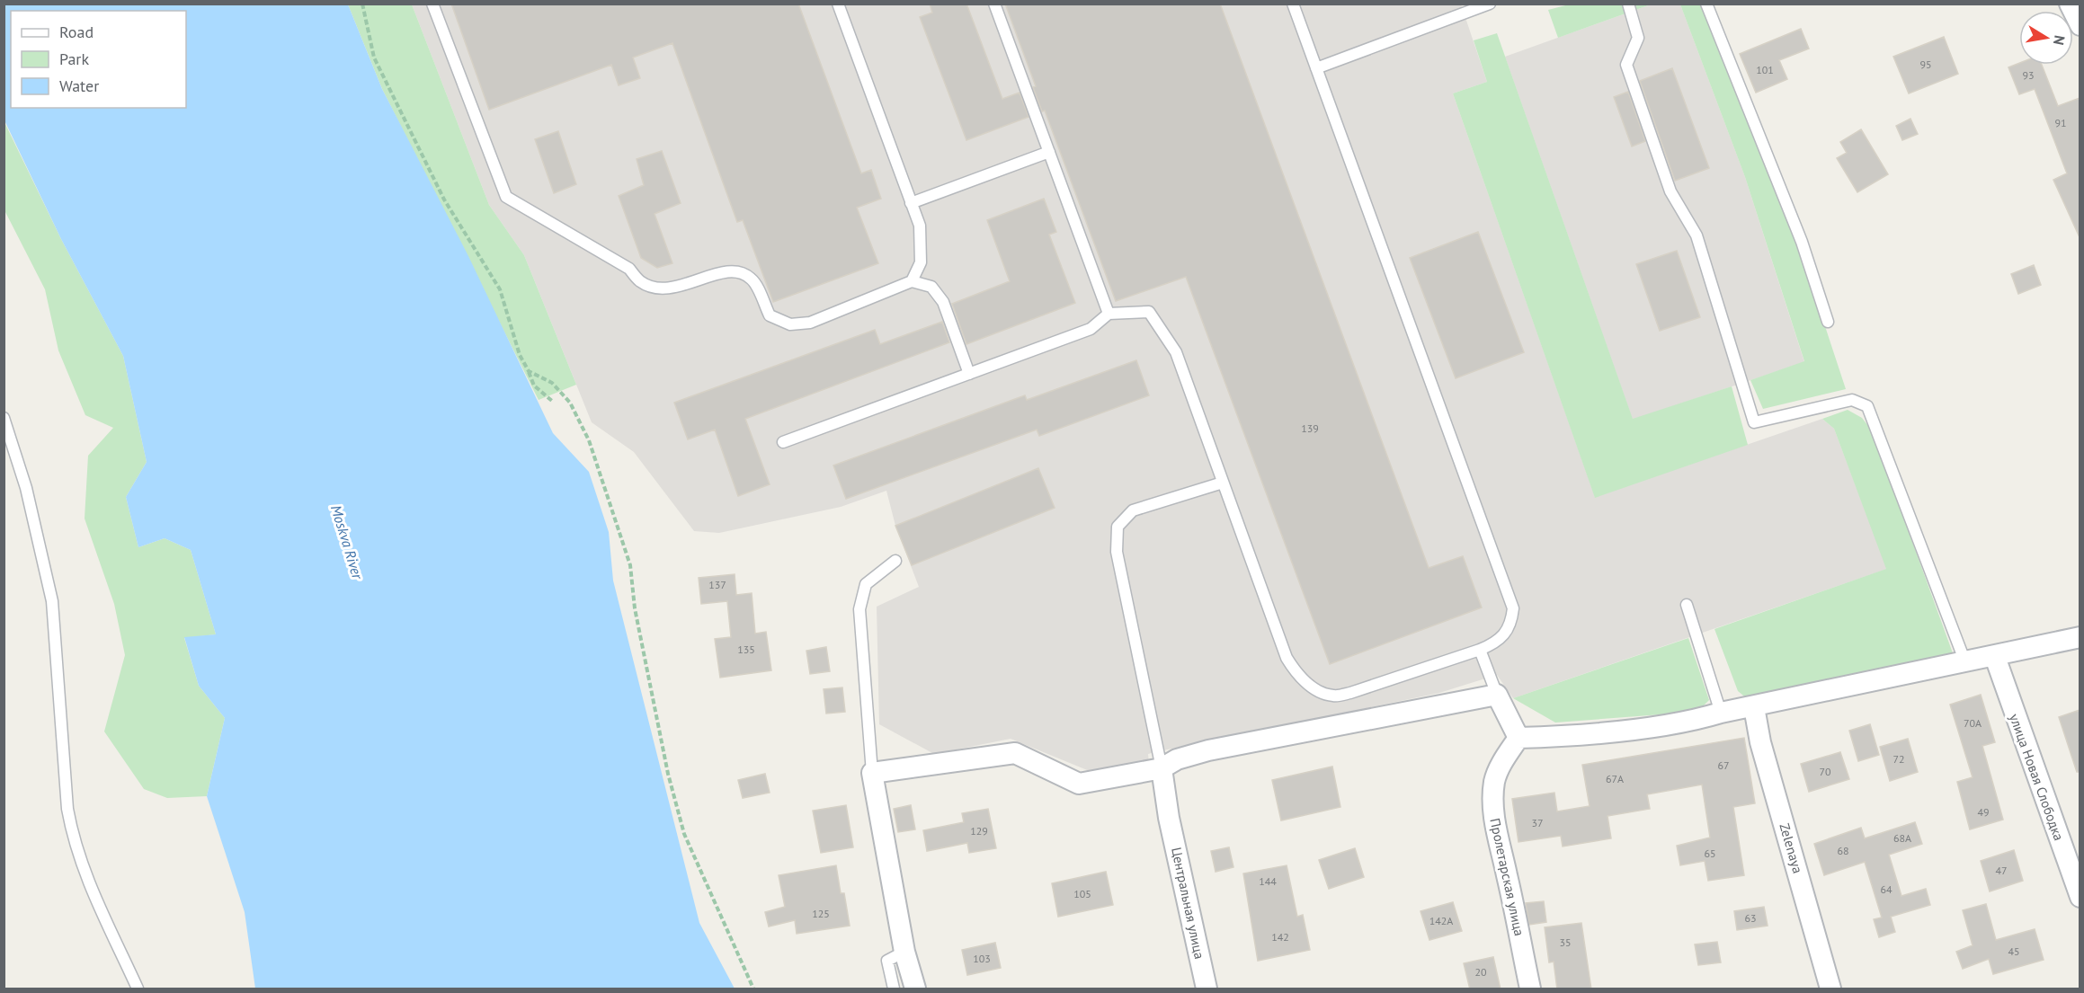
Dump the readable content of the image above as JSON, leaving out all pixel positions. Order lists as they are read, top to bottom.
{
  "streets": {
    "street": [
      "улица Новая Слободка",
      "Zelenaya",
      "Пролетарская улица",
      "Центральная улица"
    ]
  },
  "water": ["Moskva River"],
  "house_numbers": [
    "95",
    "101",
    "93",
    "91",
    "139",
    "137",
    "135",
    "70А",
    "72",
    "67",
    "70",
    "67А",
    "49",
    "37",
    "129",
    "68А",
    "68",
    "65",
    "47",
    "144",
    "64",
    "105",
    "125",
    "63",
    "142А",
    "142",
    "35",
    "45",
    "103",
    "20"
  ],
  "legend": ["Road", "Park", "Water"],
  "north": "right"
}
